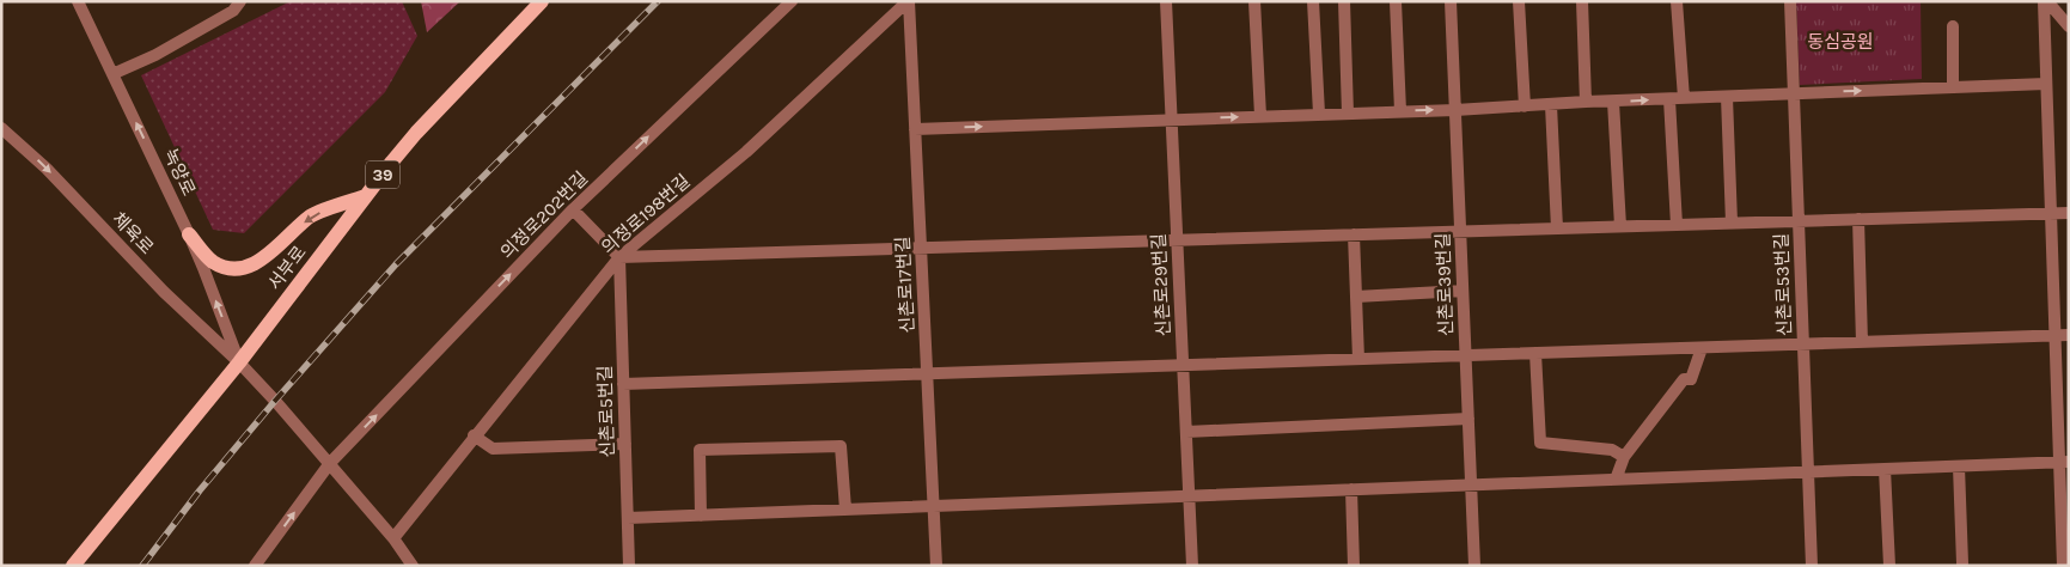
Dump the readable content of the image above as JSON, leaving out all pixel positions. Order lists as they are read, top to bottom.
{
  "streets": {
    "main road": ["39", "서부로"],
    "street": [
      "녹양로",
      "의정로198번길",
      "의정로202번길",
      "체육로",
      "신촌로17번길",
      "신촌로29번길",
      "신촌로39번길",
      "신촌로53번길",
      "신촌로5번길"
    ]
  },
  "crossings": [
    ["녹양로", "체육로"],
    ["녹양로", "서부로"],
    ["의정로198번길", "체육로"],
    ["의정로198번길", "신촌로17번길"],
    ["의정로198번길", "신촌로5번길"],
    ["의정로202번길", "체육로"],
    ["체육로", "서부로"]
  ],
  "one_way": ["녹양로", "의정로202번길", "체육로"],
  "parks": ["동심공원"]
}
